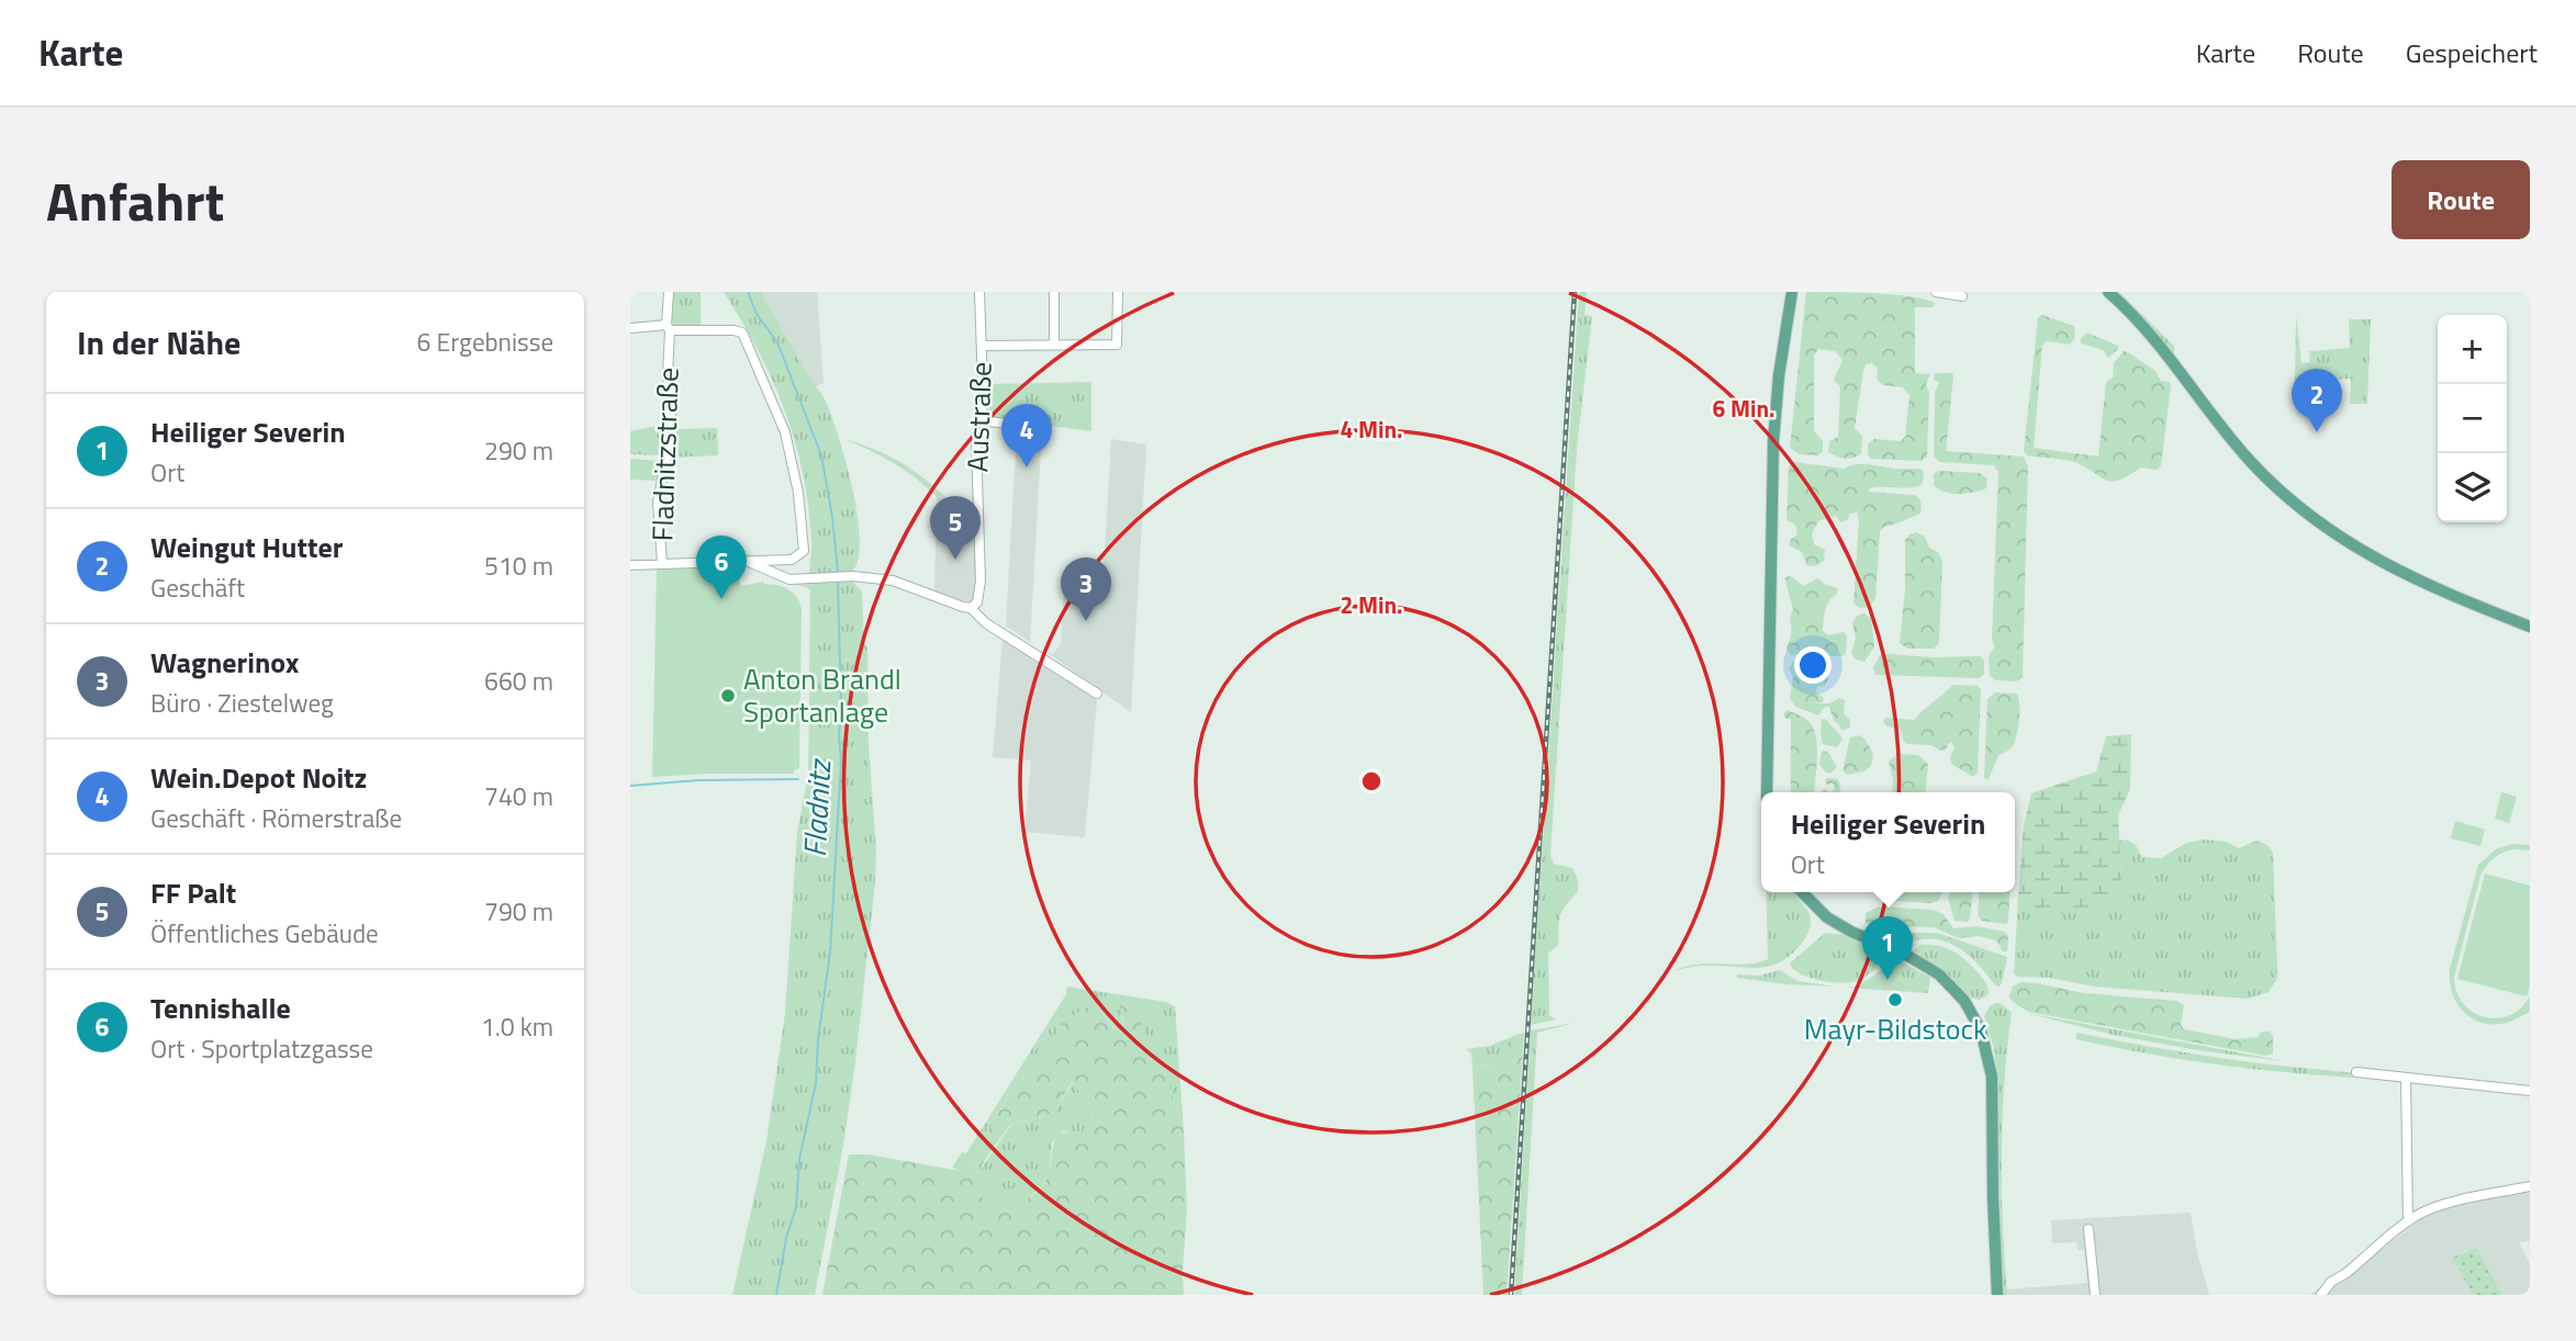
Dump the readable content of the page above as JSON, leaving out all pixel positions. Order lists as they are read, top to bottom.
{
  "streets": {
    "street": ["Austraße", "Fladnitzstraße"]
  },
  "water": ["Fladnitz"],
  "places": ["Anton Brandl Sportanlage", "Mayr-Bildstock"],
  "page": {
    "header": "Karte",
    "nav": ["Karte", "Route", "Gespeichert"],
    "title": "Anfahrt",
    "buttons": "Route",
    "heading": ["In der Nähe", "6 Ergebnisse"],
    "map_buttons": ["+", "−"],
    "pins": [
      "2",
      "4",
      "5",
      "6",
      "3",
      "1"
    ],
    "list": [
      {
        "mark": "1",
        "name": "Heiliger Severin",
        "note": "Ort",
        "value": "290 m"
      },
      {
        "mark": "2",
        "name": "Weingut Hutter",
        "note": "Geschäft",
        "value": "510 m"
      },
      {
        "mark": "3",
        "name": "Wagnerinox",
        "note": "Büro · Ziestelweg",
        "value": "660 m"
      },
      {
        "mark": "4",
        "name": "Wein.Depot Noitz",
        "note": "Geschäft · Römerstraße",
        "value": "740 m"
      },
      {
        "mark": "5",
        "name": "FF Palt",
        "note": "Öffentliches Gebäude",
        "value": "790 m"
      },
      {
        "mark": "6",
        "name": "Tennishalle",
        "note": "Ort · Sportplatzgasse",
        "value": "1.0 km"
      }
    ],
    "popup": ["Heiliger Severin", "Ort"]
  },
  "rings": ["6 Min.", "4 Min.", "2 Min."]
}
